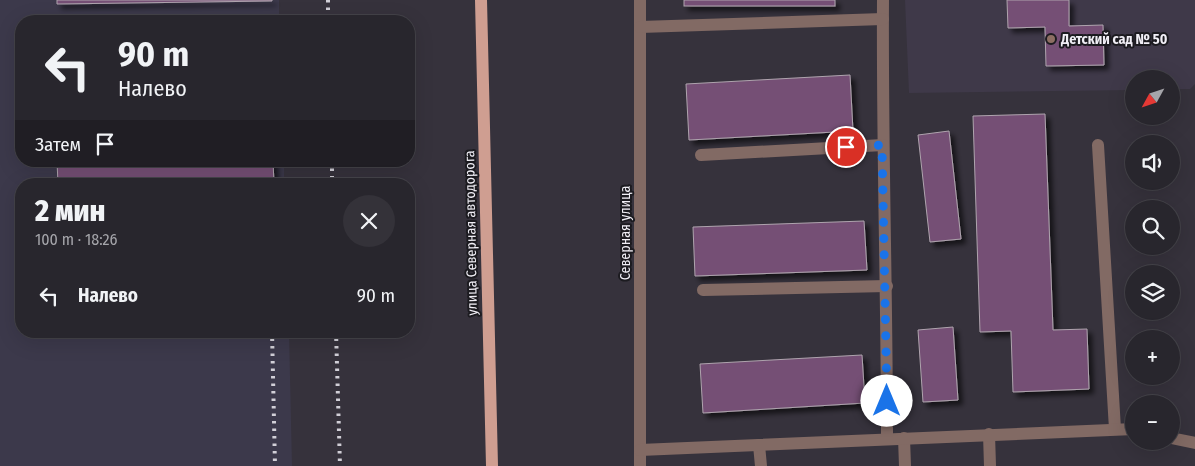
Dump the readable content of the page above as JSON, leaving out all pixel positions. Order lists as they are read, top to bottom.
{
  "streets": {
    "main road": ["улица Северная автодорога"],
    "street": ["Северная улица"]
  },
  "places": ["Детский сад № 50"],
  "north": "bottom left",
  "page": {
    "turn": ["90 m", "Налево"],
    "map_buttons": ["+", "−"],
    "then": "Затем",
    "heading": ["2 мин", "100 m · 18:26"],
    "list": [
      {
        "name": "Налево",
        "value": "90 m"
      }
    ]
  }
}
